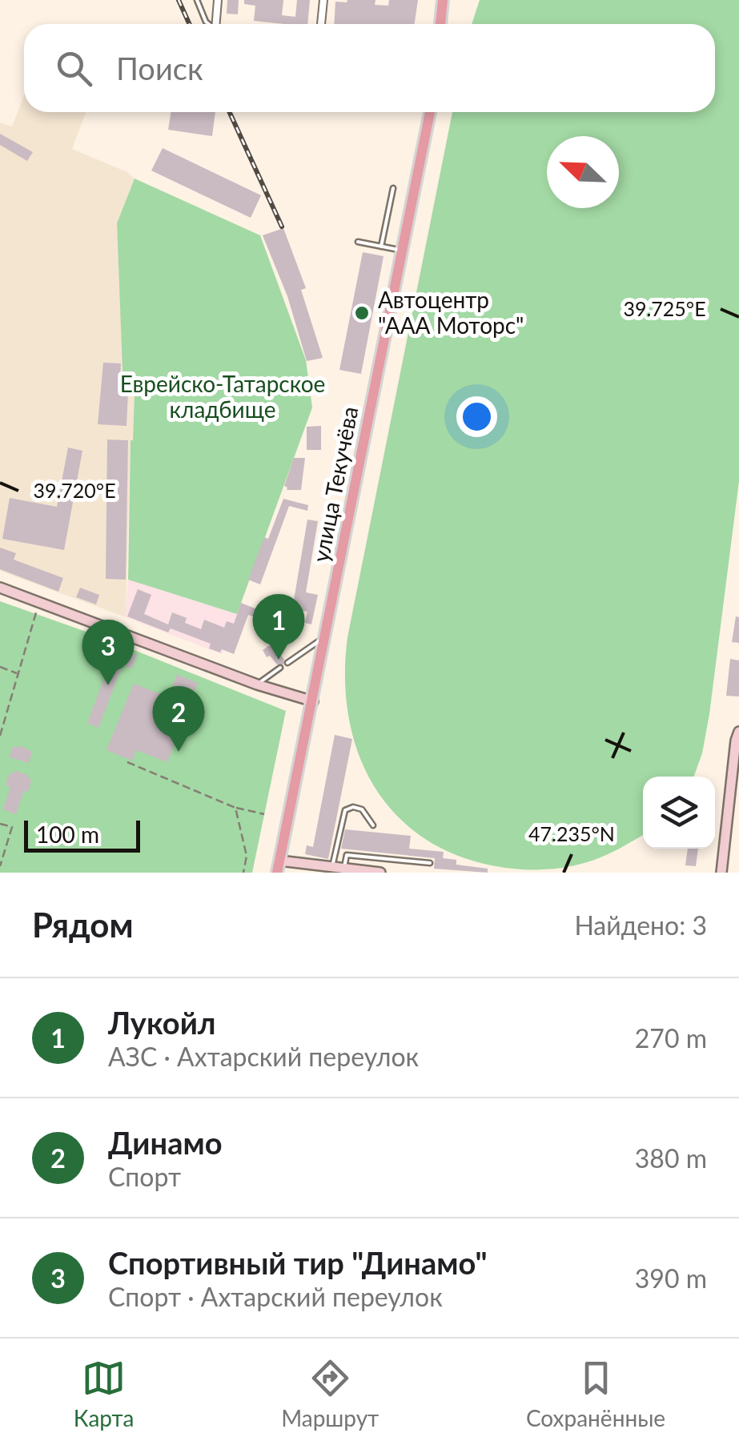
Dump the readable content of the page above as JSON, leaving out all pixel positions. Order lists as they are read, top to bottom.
{
  "streets": {
    "main road": ["улица Текучёва"]
  },
  "parks": ["Еврейско-Татарское кладбище"],
  "places": ["Автоцентр \"ААА Моторс\""],
  "scale_bar": "100 m",
  "north": "top left",
  "page": {
    "search": "Поиск",
    "pins": ["1", "3", "2"],
    "scale": "100 m",
    "heading": ["Рядом", "Найдено: 3"],
    "list": [
      {
        "mark": "1",
        "name": "Лукойл",
        "note": "АЗС · Ахтарский переулок",
        "value": "270 m"
      },
      {
        "mark": "2",
        "name": "Динамо",
        "note": "Спорт",
        "value": "380 m"
      },
      {
        "mark": "3",
        "name": "Спортивный тир \"Динамо\"",
        "note": "Спорт · Ахтарский переулок",
        "value": "390 m"
      }
    ],
    "nav": ["Карта", "Маршрут", "Сохранённые"]
  },
  "coordinates": ["39.725°E", "39.720°E", "47.235°N"]
}
